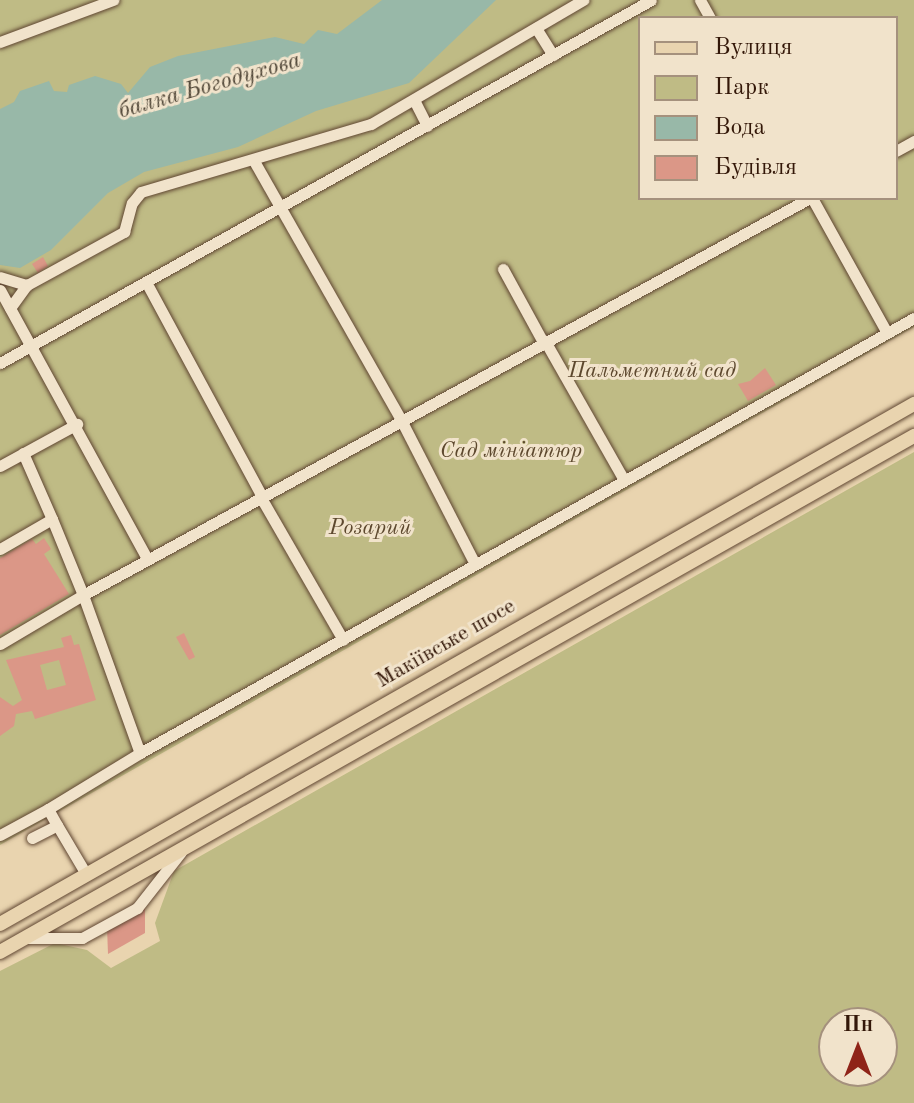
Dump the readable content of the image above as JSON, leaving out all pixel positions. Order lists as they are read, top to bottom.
{
  "streets": {
    "main road": ["Макіївське шосе"]
  },
  "water": ["балка Богодухова"],
  "parks": ["Пальметний сад", "Сад мініатюр", "Розарий"],
  "legend": [
    "Вулиця",
    "Парк",
    "Вода",
    "Будівля"
  ],
  "north": "top"
}
